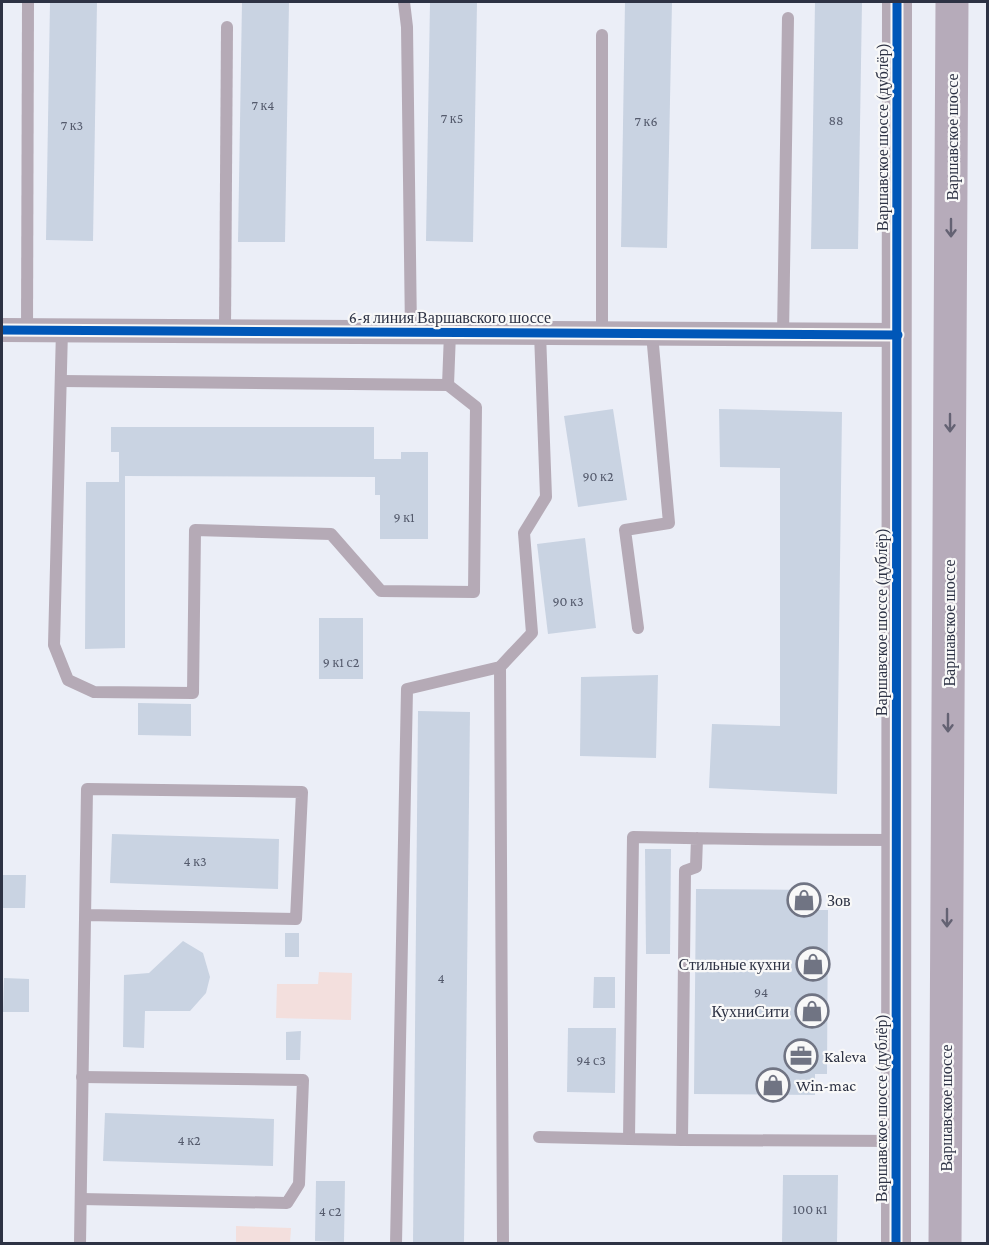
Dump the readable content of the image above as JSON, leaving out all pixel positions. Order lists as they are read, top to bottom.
{
  "streets": {
    "main road": ["Варшавское шоссе"],
    "street": ["Варшавское шоссе (дублёр)", "6-я линия Варшавского шоссе"]
  },
  "crossings": [
    ["Варшавское шоссе (дублёр)", "6-я линия Варшавского шоссе"]
  ],
  "one_way": ["Варшавское шоссе"],
  "places": {
    "shop": [
      "Зов",
      "Стильные кухни",
      "КухниСити",
      "Win-mac"
    ],
    "office": ["Kaleva"]
  },
  "house_numbers": [
    "7 к4",
    "7 к5",
    "88",
    "7 к6",
    "7 к3",
    "90 к2",
    "9 к1",
    "90 к3",
    "9 к1 с2",
    "4 к3",
    "4",
    "94",
    "94 с3",
    "4 к2",
    "100 к1",
    "4 с2"
  ]
}
